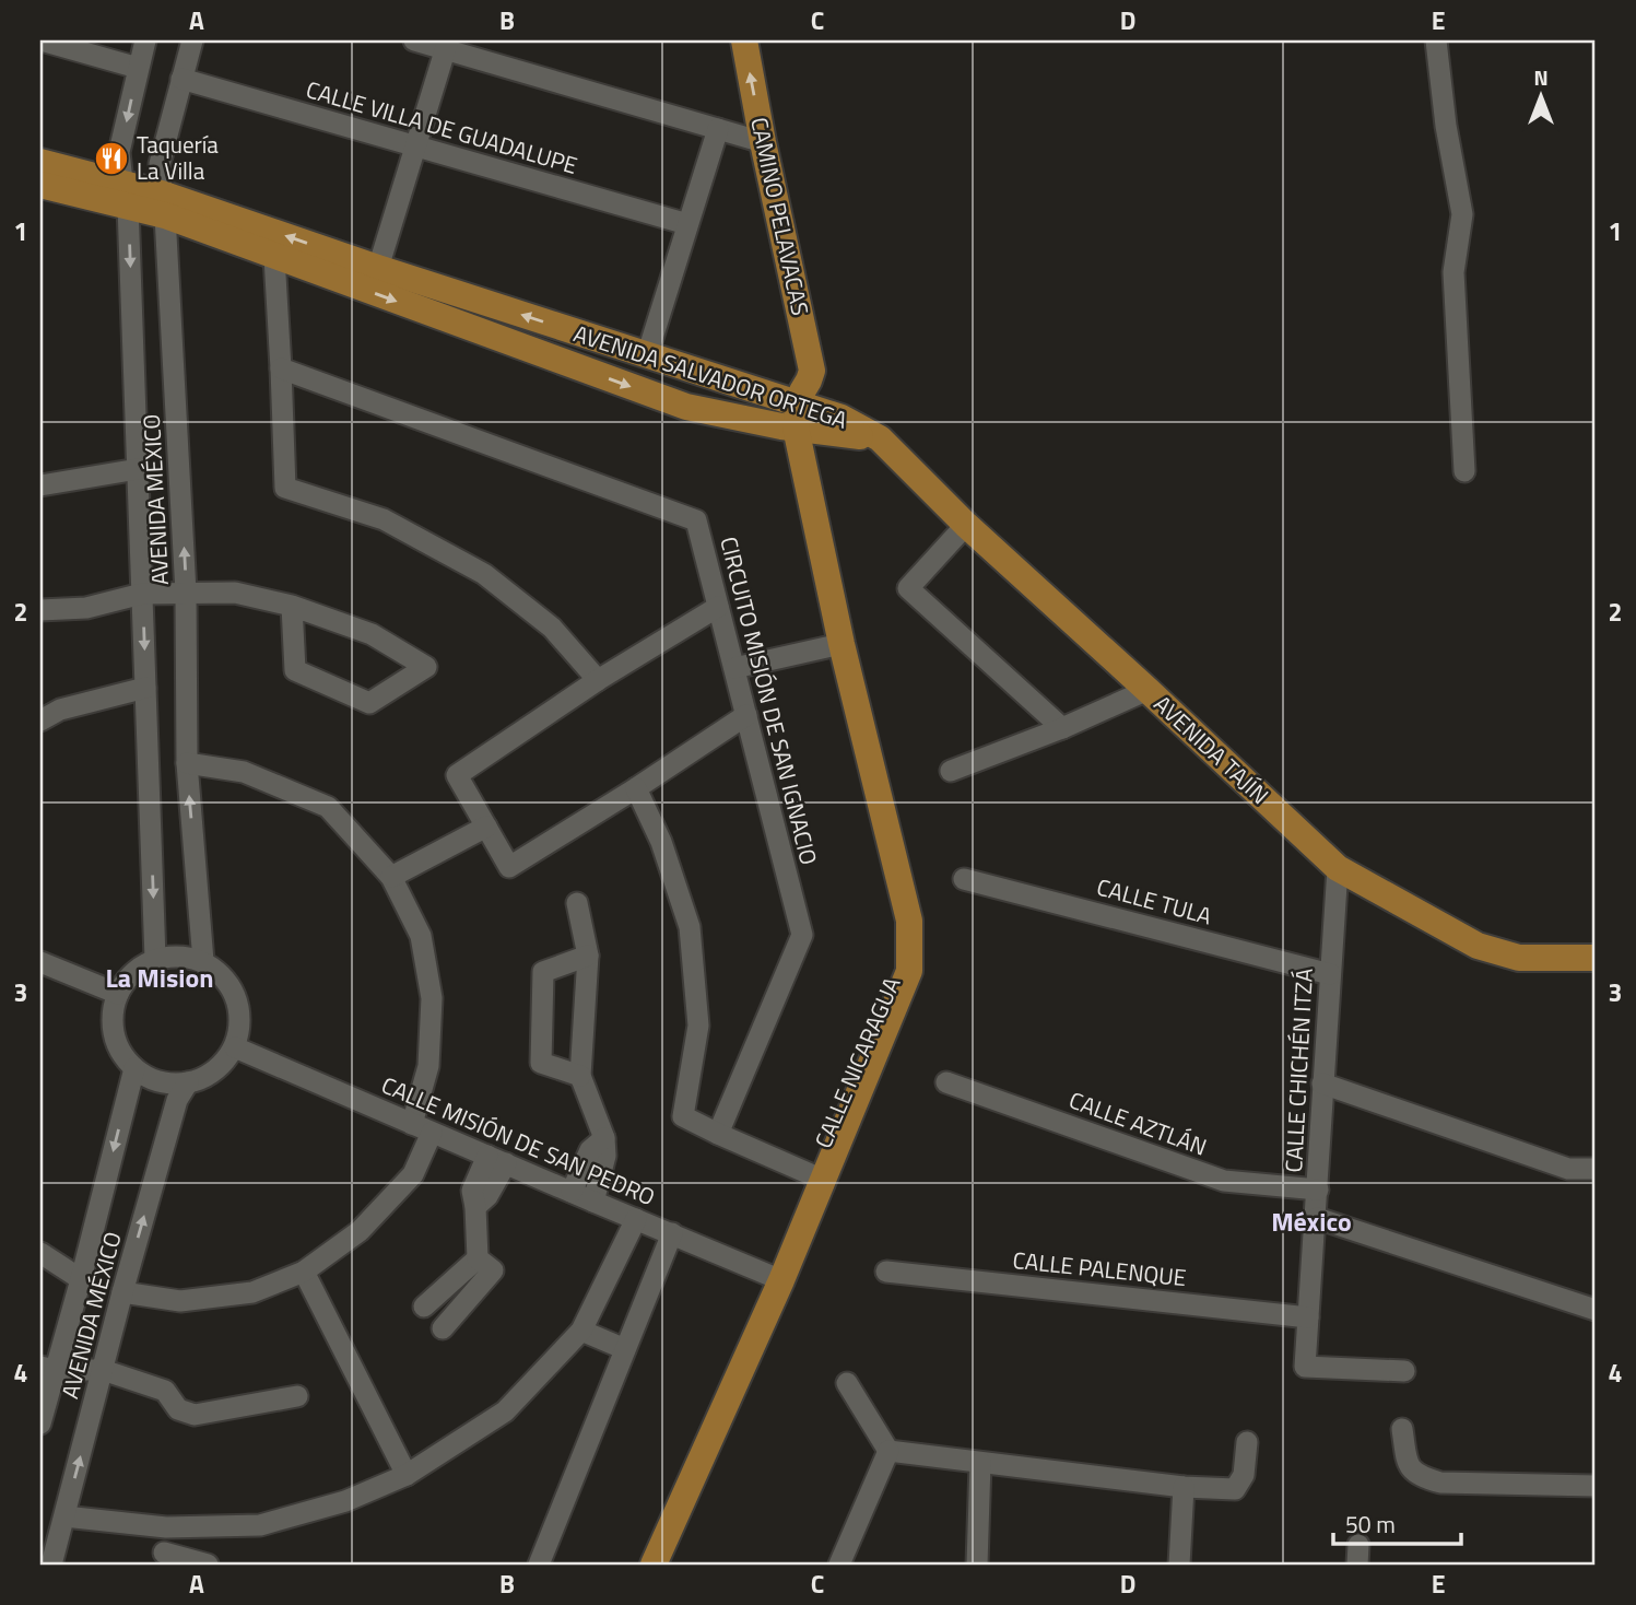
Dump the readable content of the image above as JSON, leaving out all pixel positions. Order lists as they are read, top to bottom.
{
  "streets": {
    "main road": [
      "CAMINO PELAVACAS",
      "AVENIDA SALVADOR ORTEGA",
      "AVENIDA TAJÍN",
      "CALLE NICARAGUA"
    ],
    "street": [
      "CALLE VILLA DE GUADALUPE",
      "AVENIDA MÉXICO",
      "CIRCUITO MISIÓN DE SAN IGNACIO",
      "CALLE TULA",
      "CALLE CHICHÉN ITZÁ",
      "CALLE AZTLÁN",
      "CALLE MISIÓN DE SAN PEDRO",
      "CALLE PALENQUE"
    ]
  },
  "crossings": [
    ["CALLE VILLA DE GUADALUPE", "AVENIDA MÉXICO"],
    ["CAMINO PELAVACAS", "AVENIDA SALVADOR ORTEGA"],
    ["CAMINO PELAVACAS", "CALLE NICARAGUA"],
    ["AVENIDA SALVADOR ORTEGA", "AVENIDA MÉXICO"],
    ["AVENIDA SALVADOR ORTEGA", "AVENIDA TAJÍN"],
    ["AVENIDA SALVADOR ORTEGA", "CALLE NICARAGUA"],
    ["AVENIDA MÉXICO", "CALLE MISIÓN DE SAN PEDRO"],
    ["AVENIDA TAJÍN", "CALLE CHICHÉN ITZÁ"],
    ["CALLE TULA", "CALLE CHICHÉN ITZÁ"],
    ["CALLE NICARAGUA", "CALLE MISIÓN DE SAN PEDRO"],
    ["CALLE CHICHÉN ITZÁ", "CALLE AZTLÁN"],
    ["CALLE CHICHÉN ITZÁ", "CALLE PALENQUE"]
  ],
  "districts": ["La Mision", "México"],
  "places": {
    "restaurant": ["Taquería La Villa"]
  },
  "scale_bar": "50 m",
  "north": "top",
  "grid": {
    "columns": [
      "A",
      "B",
      "C",
      "D",
      "E"
    ],
    "rows": [
      "1",
      "2",
      "3",
      "4"
    ]
  }
}
